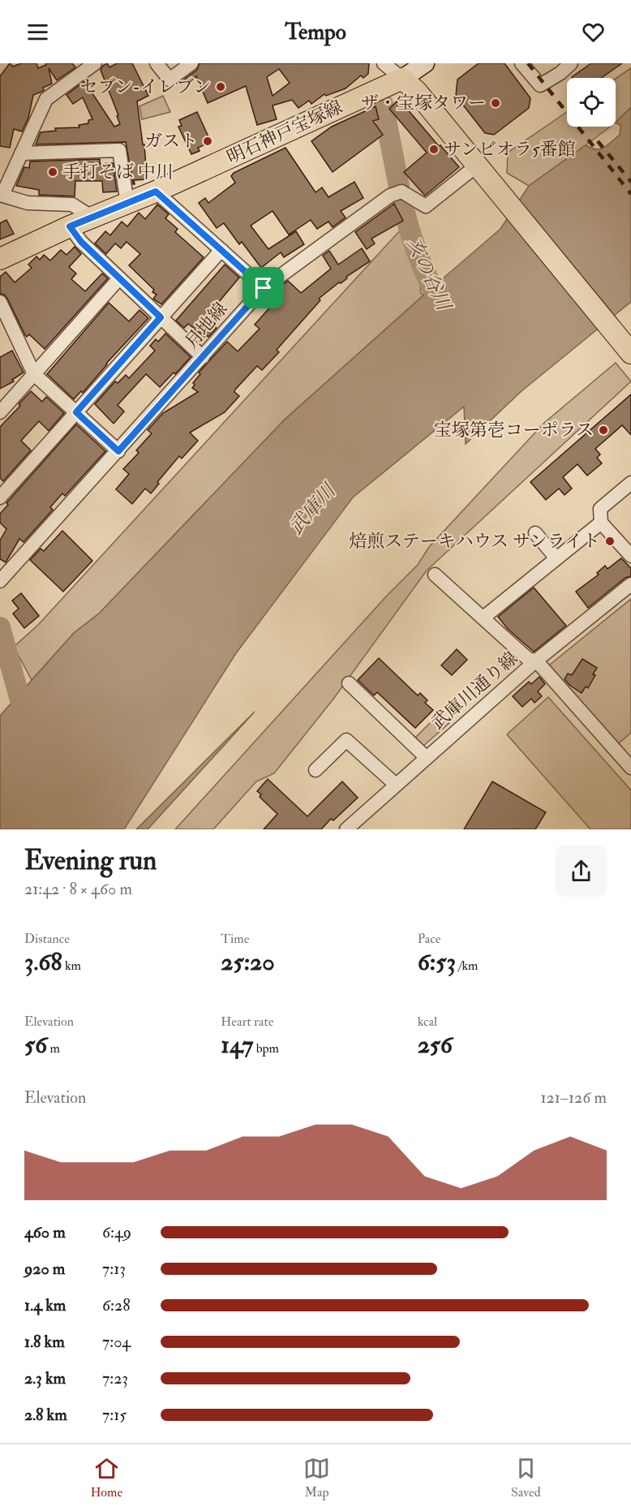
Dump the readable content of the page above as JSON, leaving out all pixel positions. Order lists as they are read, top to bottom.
{
  "streets": {
    "main road": ["明石神戸宝塚線"],
    "street": ["月地線", "武庫川通り線"]
  },
  "water": ["亥の谷川", "武庫川"],
  "places": [
    "セブン-イレブン",
    "ザ・宝塚タワー",
    "ガスト",
    "サンビオラ5番館",
    "手打そば 中川",
    "宝塚第壱コーポラス",
    "焙煎ステーキハウス サンライト"
  ],
  "page": {
    "header": "Tempo",
    "heading": ["Evening run", "21:42 · 8 × 460 m"],
    "stats": [
      ["Distance", "3.68 km"],
      ["Time", "25:20"],
      ["Pace", "6:53 /km"],
      ["Elevation", "56 m"],
      ["Heart rate", "147 bpm"],
      ["kcal", "256"]
    ],
    "chart": ["Elevation", "121–126 m"],
    "list": [
      {
        "name": "460 m",
        "note": "6:49"
      },
      {
        "name": "920 m",
        "note": "7:13"
      },
      {
        "name": "1.4 km",
        "note": "6:28"
      },
      {
        "name": "1.8 km",
        "note": "7:04"
      },
      {
        "name": "2.3 km",
        "note": "7:23"
      },
      {
        "name": "2.8 km",
        "note": "7:15"
      }
    ],
    "tabs": ["Home", "Map", "Saved"]
  }
}
